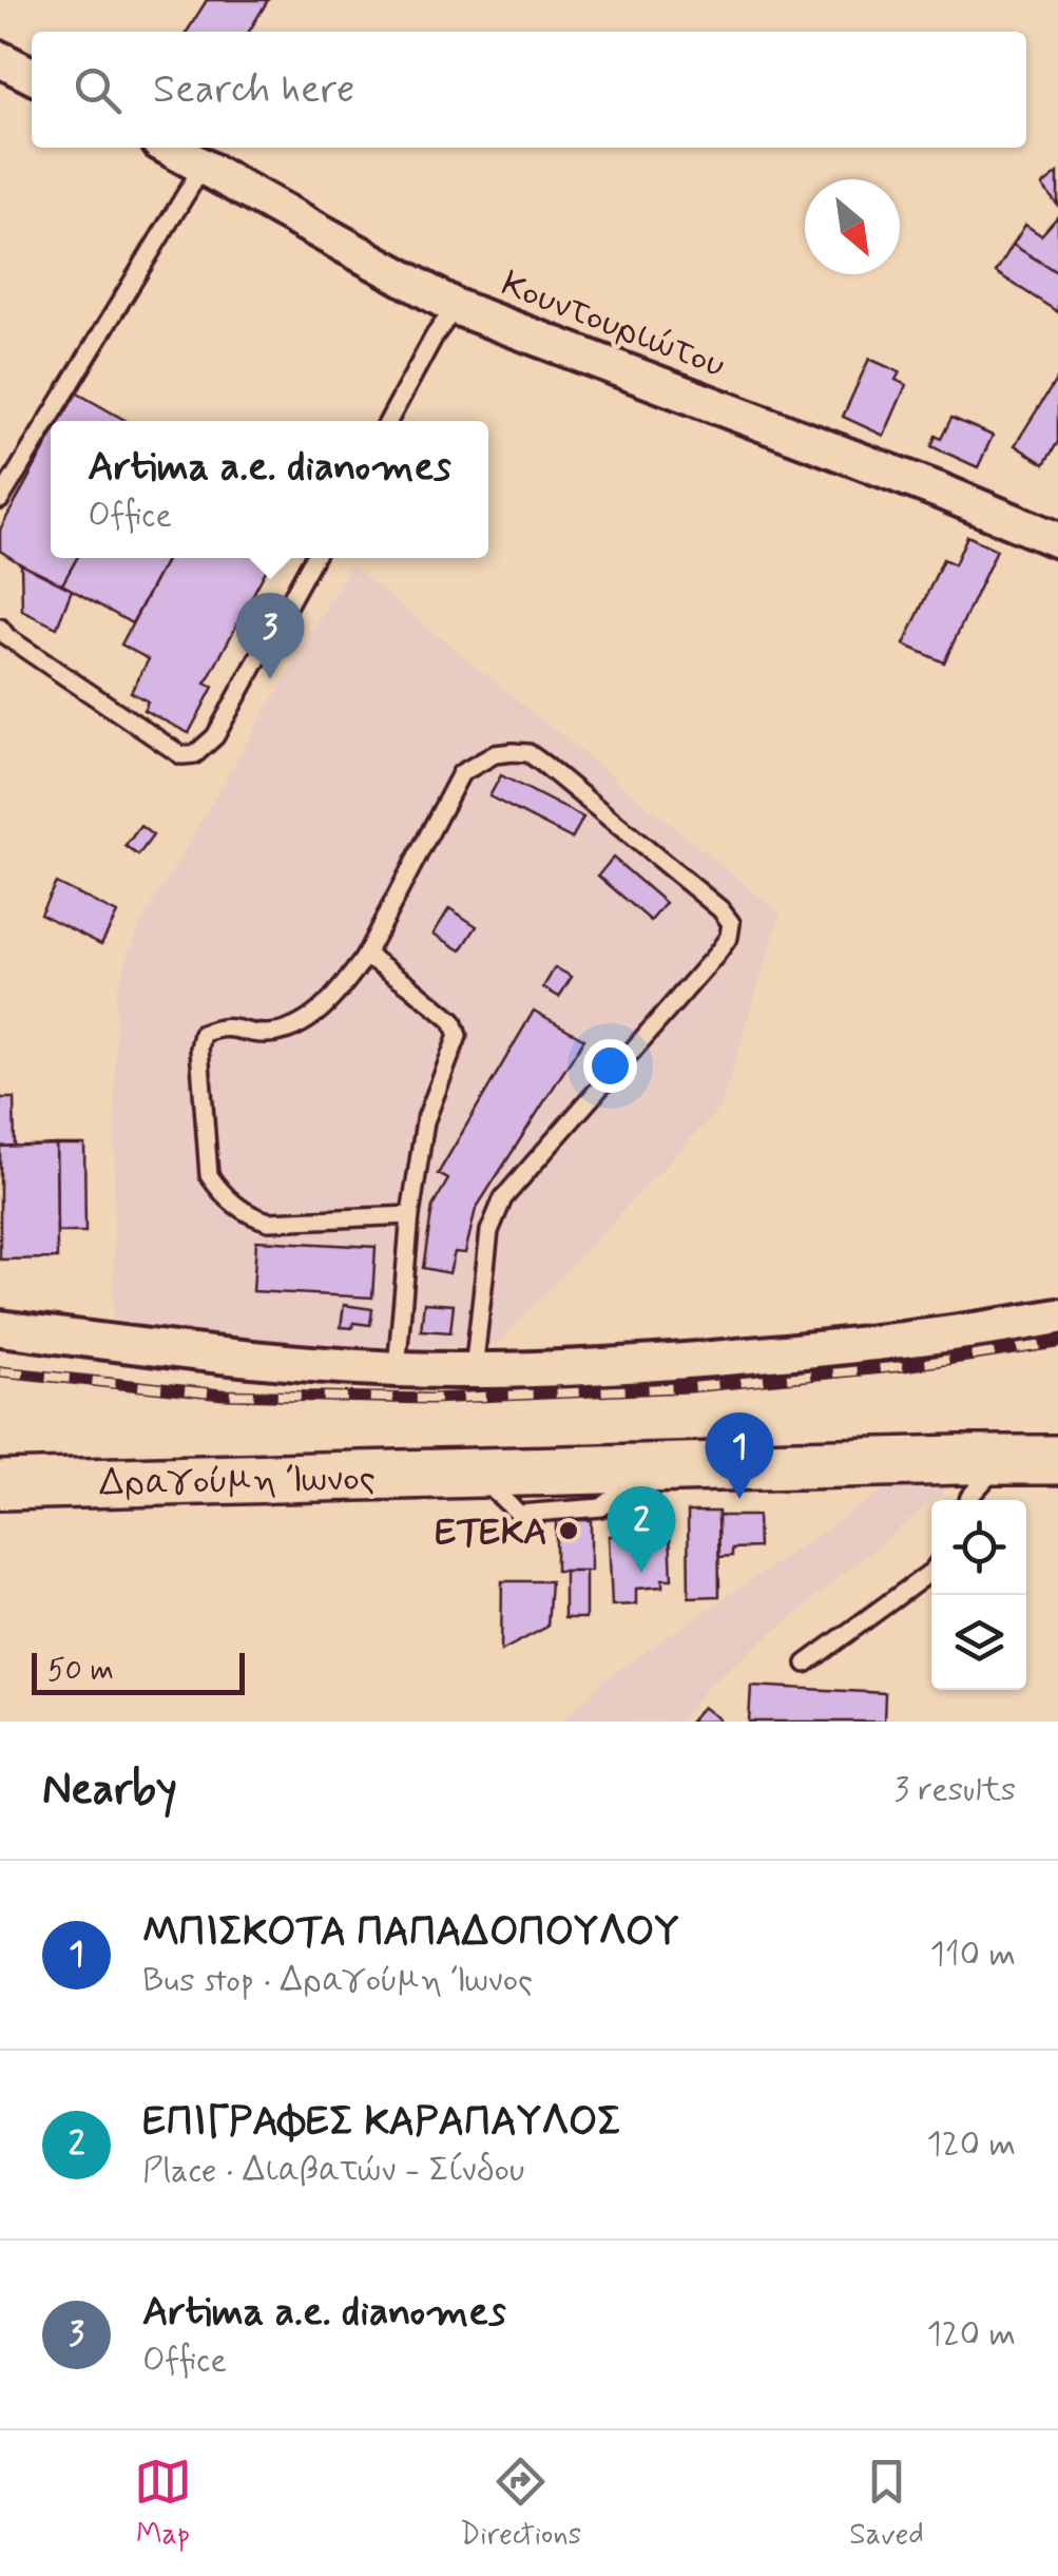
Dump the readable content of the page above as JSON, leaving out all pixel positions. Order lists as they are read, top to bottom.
{
  "streets": {
    "main road": ["Δραγούμη Ίωνος"],
    "street": ["Κουντουριώτου"]
  },
  "places": ["ΕΤΕΚΑ"],
  "scale_bar": "50 m",
  "north": "bottom right",
  "page": {
    "search": "Search here",
    "popup": ["Artima a.e. dianomes", "Office"],
    "pins": ["3", "1", "2"],
    "scale": "50 m",
    "heading": ["Nearby", "3 results"],
    "list": [
      {
        "mark": "1",
        "name": "ΜΠΙΣΚΟΤΑ ΠΑΠΑΔΟΠΟΥΛΟΥ",
        "note": "Bus stop · Δραγούμη Ίωνος",
        "value": "110 m"
      },
      {
        "mark": "2",
        "name": "ΕΠΙΓΡΑΦΕΣ ΚΑΡΑΠΑΥΛΟΣ",
        "note": "Place · Διαβατών - Σίνδου",
        "value": "120 m"
      },
      {
        "mark": "3",
        "name": "Artima a.e. dianomes",
        "note": "Office",
        "value": "120 m"
      }
    ],
    "nav": ["Map", "Directions", "Saved"]
  }
}
